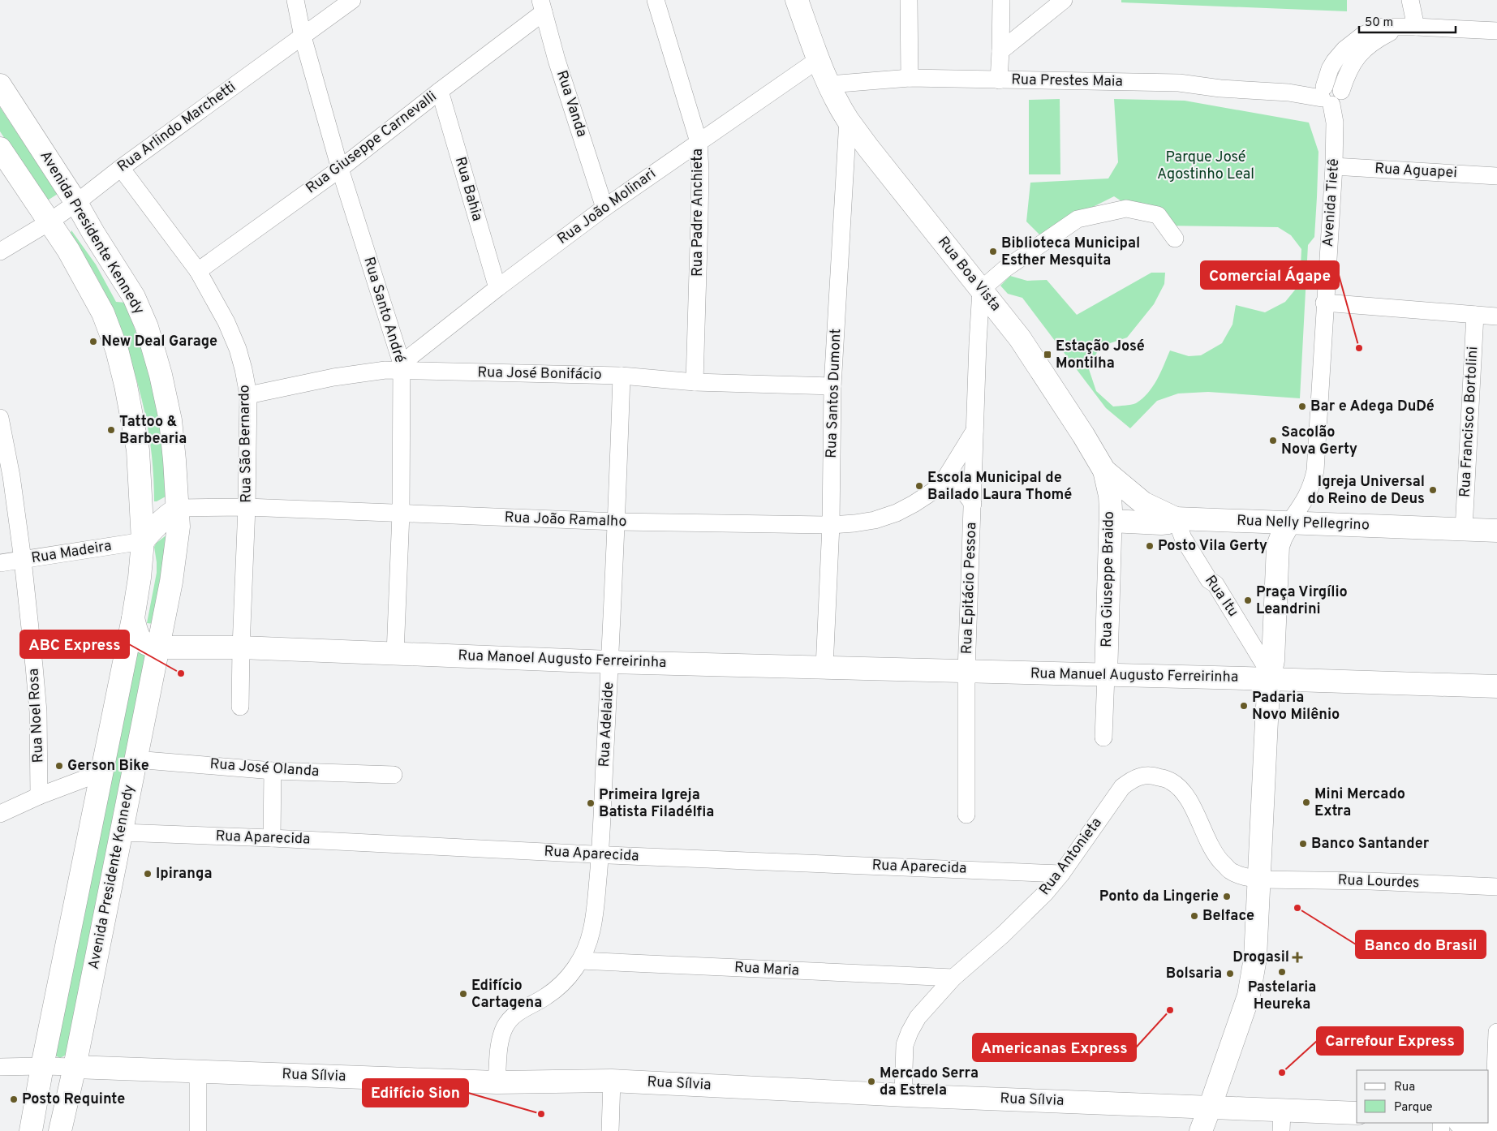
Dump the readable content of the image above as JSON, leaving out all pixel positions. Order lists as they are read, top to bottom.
{
  "streets": {
    "main road": [
      "Avenida Presidente Kennedy",
      "Rua Boa Vista",
      "Rua Nelly Pellegrino",
      "Rua Giuseppe Braido",
      "Rua Manoel Augusto Ferreirinha",
      "Rua Manuel Augusto Ferreirinha",
      "Rua Sílvia"
    ],
    "street": [
      "Rua Prestes Maia",
      "Rua Vanda",
      "Rua Arlindo Marchetti",
      "Rua Giuseppe Carnevalli",
      "Rua Aguapei",
      "Rua Bahia",
      "Avenida Tietê",
      "Rua João Molinari",
      "Rua Padre Anchieta",
      "Rua Santo André",
      "Rua José Bonifácio",
      "Rua Santos Dumont",
      "Rua Francisco Bortolini",
      "Rua São Bernardo",
      "Rua João Ramalho",
      "Rua Madeira",
      "Rua Epitácio Pessoa",
      "Rua Itu",
      "Rua Noel Rosa",
      "Rua Adelaide",
      "Rua José Olanda",
      "Rua Aparecida",
      "Rua Antonieta",
      "Rua Lourdes",
      "Rua Maria"
    ]
  },
  "crossings": [
    ["Rua Prestes Maia", "Avenida Tietê"],
    ["Rua Prestes Maia", "Rua Boa Vista"],
    ["Rua Vanda", "Rua Giuseppe Carnevalli"],
    ["Rua Vanda", "Rua João Molinari"],
    ["Rua Arlindo Marchetti", "Avenida Presidente Kennedy"],
    ["Rua Arlindo Marchetti", "Rua Santo André"],
    ["Rua Arlindo Marchetti", "Rua São Bernardo"],
    ["Rua Giuseppe Carnevalli", "Rua Bahia"],
    ["Rua Giuseppe Carnevalli", "Rua Santo André"],
    ["Rua Giuseppe Carnevalli", "Rua São Bernardo"],
    ["Rua Aguapei", "Avenida Tietê"],
    ["Rua Bahia", "Rua João Molinari"],
    ["Avenida Tietê", "Rua Nelly Pellegrino"],
    ["Rua João Molinari", "Rua Padre Anchieta"],
    ["Rua João Molinari", "Rua Boa Vista"],
    ["Rua João Molinari", "Rua Santo André"],
    ["Rua João Molinari", "Rua José Bonifácio"],
    ["Rua Padre Anchieta", "Rua José Bonifácio"],
    ["Avenida Presidente Kennedy", "Rua João Ramalho"],
    ["Avenida Presidente Kennedy", "Rua Madeira"],
    ["Avenida Presidente Kennedy", "Rua Manoel Augusto Ferreirinha"],
    ["Avenida Presidente Kennedy", "Rua José Olanda"],
    ["Avenida Presidente Kennedy", "Rua Aparecida"],
    ["Avenida Presidente Kennedy", "Rua Sílvia"],
    ["Rua Boa Vista", "Rua Santos Dumont"],
    ["Rua Boa Vista", "Rua Nelly Pellegrino"],
    ["Rua Boa Vista", "Rua Giuseppe Braido"],
    ["Rua Boa Vista", "Rua Epitácio Pessoa"],
    ["Rua Boa Vista", "Rua Itu"],
    ["Rua Santo André", "Rua José Bonifácio"],
    ["Rua Santo André", "Rua João Ramalho"],
    ["Rua Santo André", "Rua Manoel Augusto Ferreirinha"],
    ["Rua José Bonifácio", "Rua Santos Dumont"],
    ["Rua José Bonifácio", "Rua São Bernardo"],
    ["Rua José Bonifácio", "Rua Adelaide"],
    ["Rua Santos Dumont", "Rua João Ramalho"],
    ["Rua Santos Dumont", "Rua Manoel Augusto Ferreirinha"],
    ["Rua Francisco Bortolini", "Rua Nelly Pellegrino"],
    ["Rua São Bernardo", "Rua João Ramalho"],
    ["Rua São Bernardo", "Rua Manoel Augusto Ferreirinha"],
    ["Rua João Ramalho", "Rua Epitácio Pessoa"],
    ["Rua João Ramalho", "Rua Adelaide"],
    ["Rua Nelly Pellegrino", "Rua Giuseppe Braido"],
    ["Rua Nelly Pellegrino", "Rua Itu"],
    ["Rua Madeira", "Rua Noel Rosa"],
    ["Rua Giuseppe Braido", "Rua Manuel Augusto Ferreirinha"],
    ["Rua Epitácio Pessoa", "Rua Manoel Augusto Ferreirinha"],
    ["Rua Epitácio Pessoa", "Rua Manuel Augusto Ferreirinha"],
    ["Rua Itu", "Rua Manuel Augusto Ferreirinha"],
    ["Rua Manoel Augusto Ferreirinha", "Rua Manuel Augusto Ferreirinha"],
    ["Rua Manoel Augusto Ferreirinha", "Rua Adelaide"],
    ["Rua Adelaide", "Rua Aparecida"],
    ["Rua Adelaide", "Rua Maria"],
    ["Rua Adelaide", "Rua Sílvia"],
    ["Rua Aparecida", "Rua Antonieta"],
    ["Rua Antonieta", "Rua Lourdes"],
    ["Rua Antonieta", "Rua Maria"],
    ["Rua Antonieta", "Rua Sílvia"]
  ],
  "parks": ["Parque José Agostinho Leal"],
  "places": {
    "other": [
      "Biblioteca Municipal Esther Mesquita",
      "New Deal Garage",
      "Comercial Ágape",
      "Bar e Adega DuDé",
      "Tattoo & Barbearia",
      "Sacolão Nova Gerty",
      "Escola Municipal de Bailado Laura Thomé",
      "Igreja Universal do Reino de Deus",
      "Posto Vila Gerty",
      "Praça Virgílio Leandrini",
      "ABC Express",
      "Padaria Novo Milênio",
      "Gerson Bike",
      "Mini Mercado Extra",
      "Primeira Igreja Batista Filadélfia",
      "Banco Santander",
      "Ipiranga",
      "Ponto da Lingerie",
      "Banco do Brasil",
      "Belface",
      "Pastelaria Heureka",
      "Bolsaria",
      "Edifício Cartagena",
      "Americanas Express",
      "Carrefour Express",
      "Mercado Serra da Estrela",
      "Posto Requinte",
      "Edifício Sion"
    ],
    "transit": ["Estação José Montilha"],
    "health": ["Drogasil"]
  },
  "legend": ["Rua", "Parque"],
  "scale_bar": "50 m"
}
